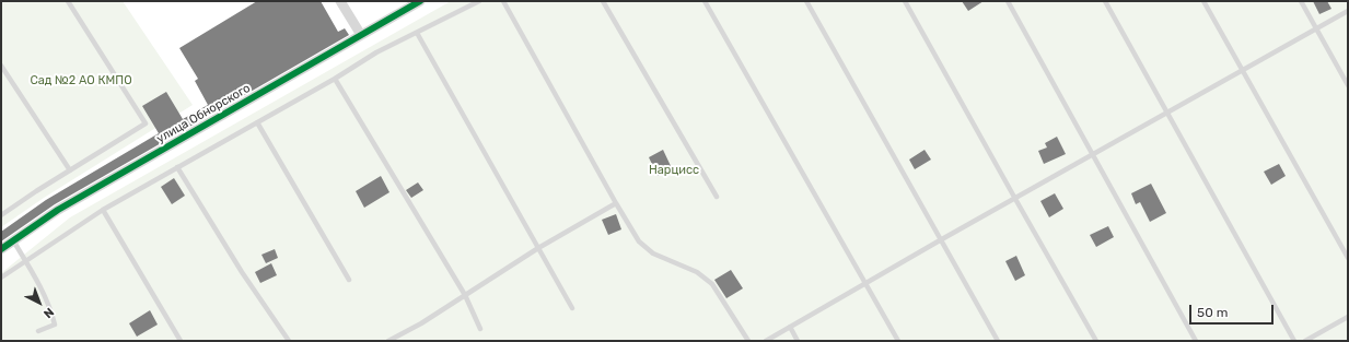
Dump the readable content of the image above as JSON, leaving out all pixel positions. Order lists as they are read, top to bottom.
{
  "streets": {
    "street": ["улица Обнорского"]
  },
  "parks": ["Сад №2 АО КМПО", "Нарцисс"],
  "scale_bar": "50 m",
  "north": "bottom right"
}
